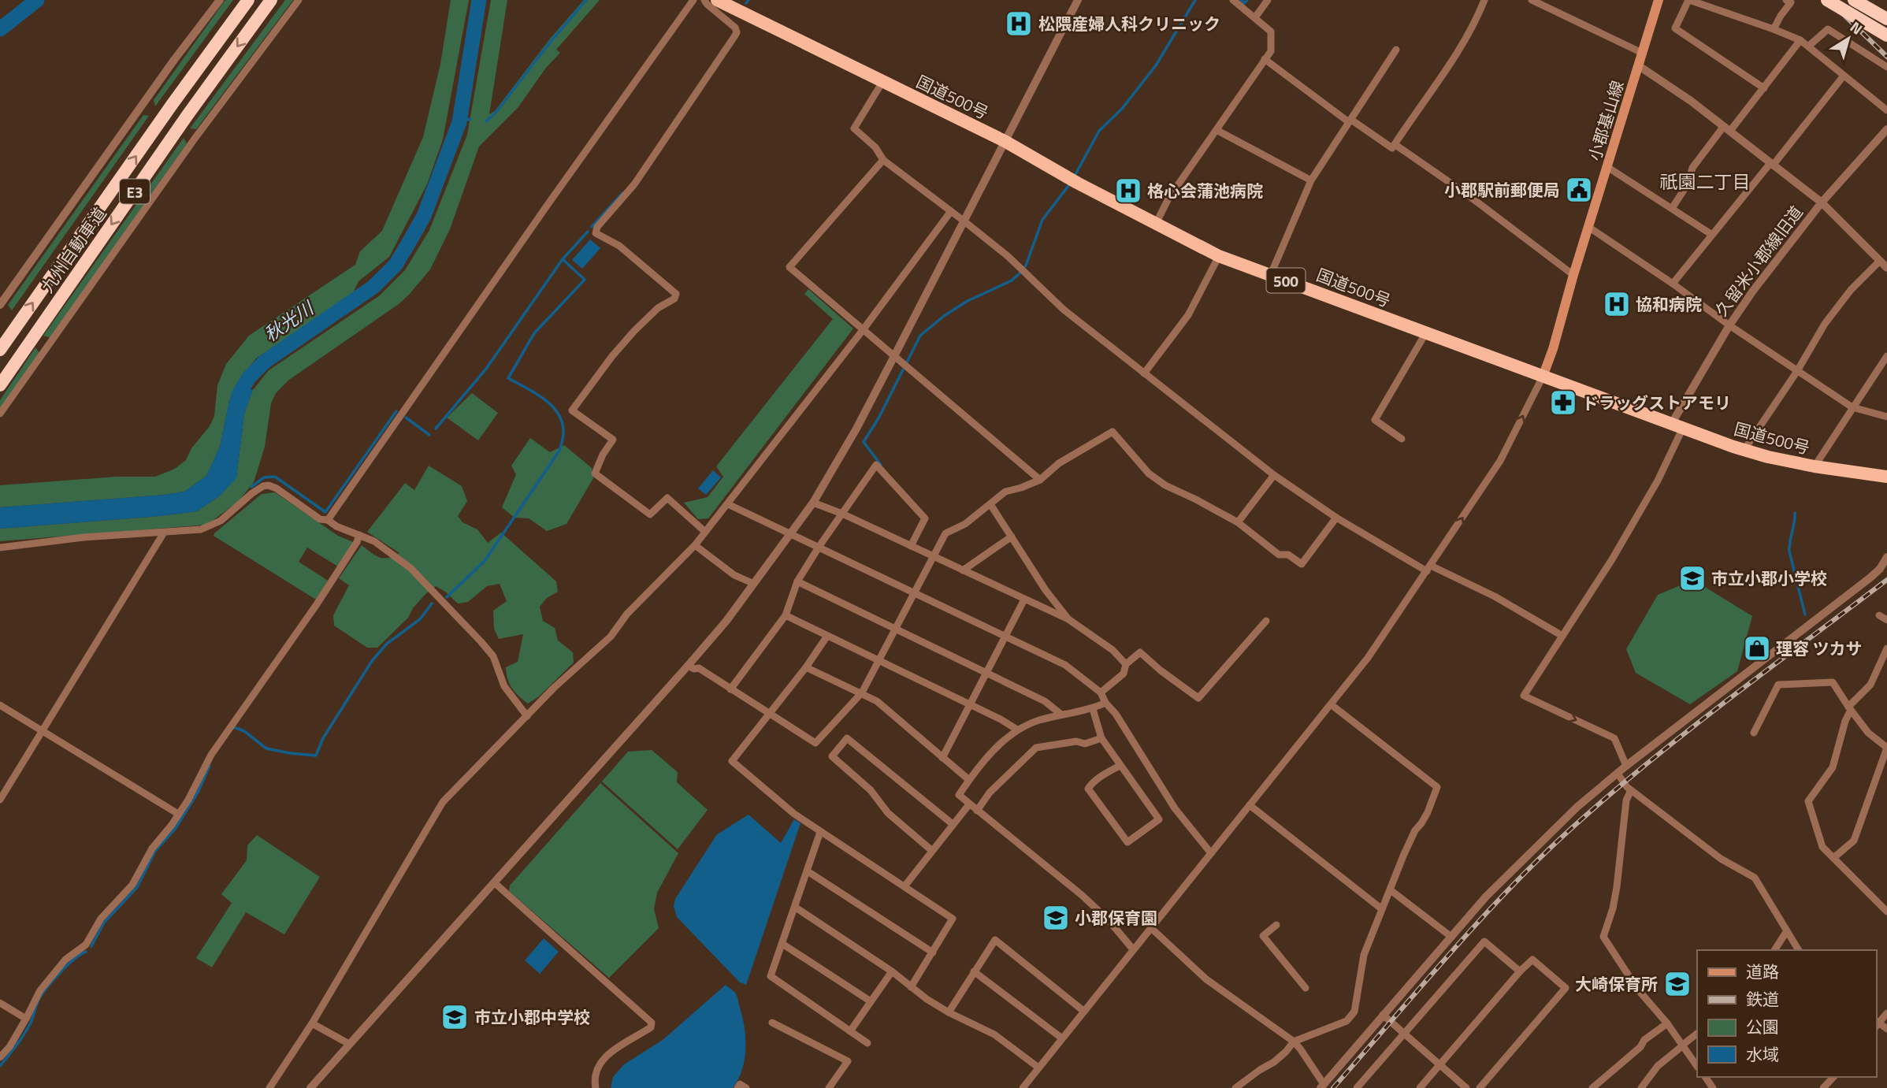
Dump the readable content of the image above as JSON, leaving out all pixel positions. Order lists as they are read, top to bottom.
{
  "streets": {
    "highway": [
      "国道500号",
      "E3",
      "九州自動車道",
      "500"
    ],
    "main road": ["小郡基山線"],
    "street": ["久留米小郡線旧道"]
  },
  "crossings": [
    ["国道500号", "小郡基山線"],
    ["国道500号", "久留米小郡線旧道"]
  ],
  "districts": ["祇園二丁目"],
  "water": ["秋光川"],
  "places": {
    "hospital": ["松隈産婦人科クリニック", "格心会蒲池病院", "協和病院"],
    "public building": ["小郡駅前郵便局"],
    "pharmacy": ["ドラッグストアモリ"],
    "school or university": [
      "市立小郡小学校",
      "小郡保育園",
      "大崎保育所",
      "市立小郡中学校"
    ],
    "shop": ["理容 ツカサ"]
  },
  "legend": [
    "道路",
    "鉄道",
    "公園",
    "水域"
  ],
  "north": "top right"
}
